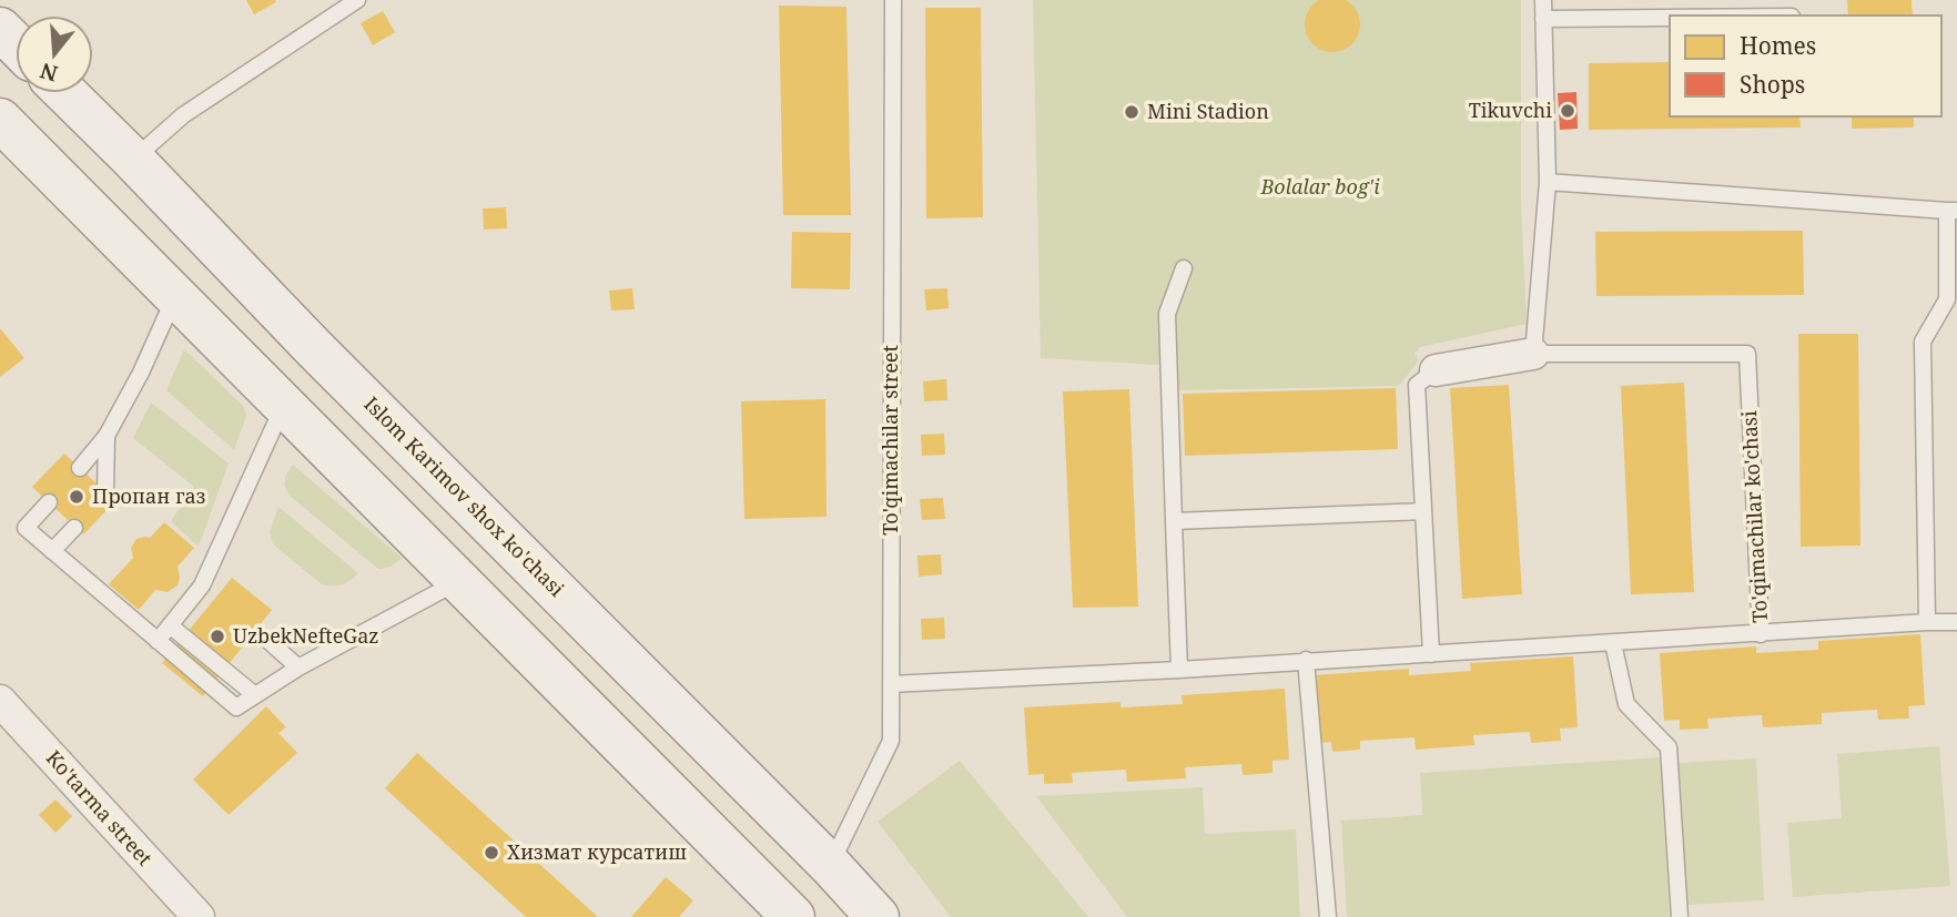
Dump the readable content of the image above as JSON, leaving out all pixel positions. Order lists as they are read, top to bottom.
{
  "streets": {
    "main road": ["Islom Karimov shox ko'chasi"],
    "street": ["To'qimachilar ko'chasi", "Ko'tarma street"],
    "lane": ["To'qimachilar street"]
  },
  "crossings": [
    ["To'qimachilar street", "Islom Karimov shox ko'chasi"]
  ],
  "parks": ["Bolalar bog'i"],
  "places": [
    "Tikuvchi",
    "Mini Stadion",
    "Пропан газ",
    "UzbekNefteGaz",
    "Хизмат курсатиш"
  ],
  "legend": ["Homes", "Shops"],
  "north": "bottom"
}
